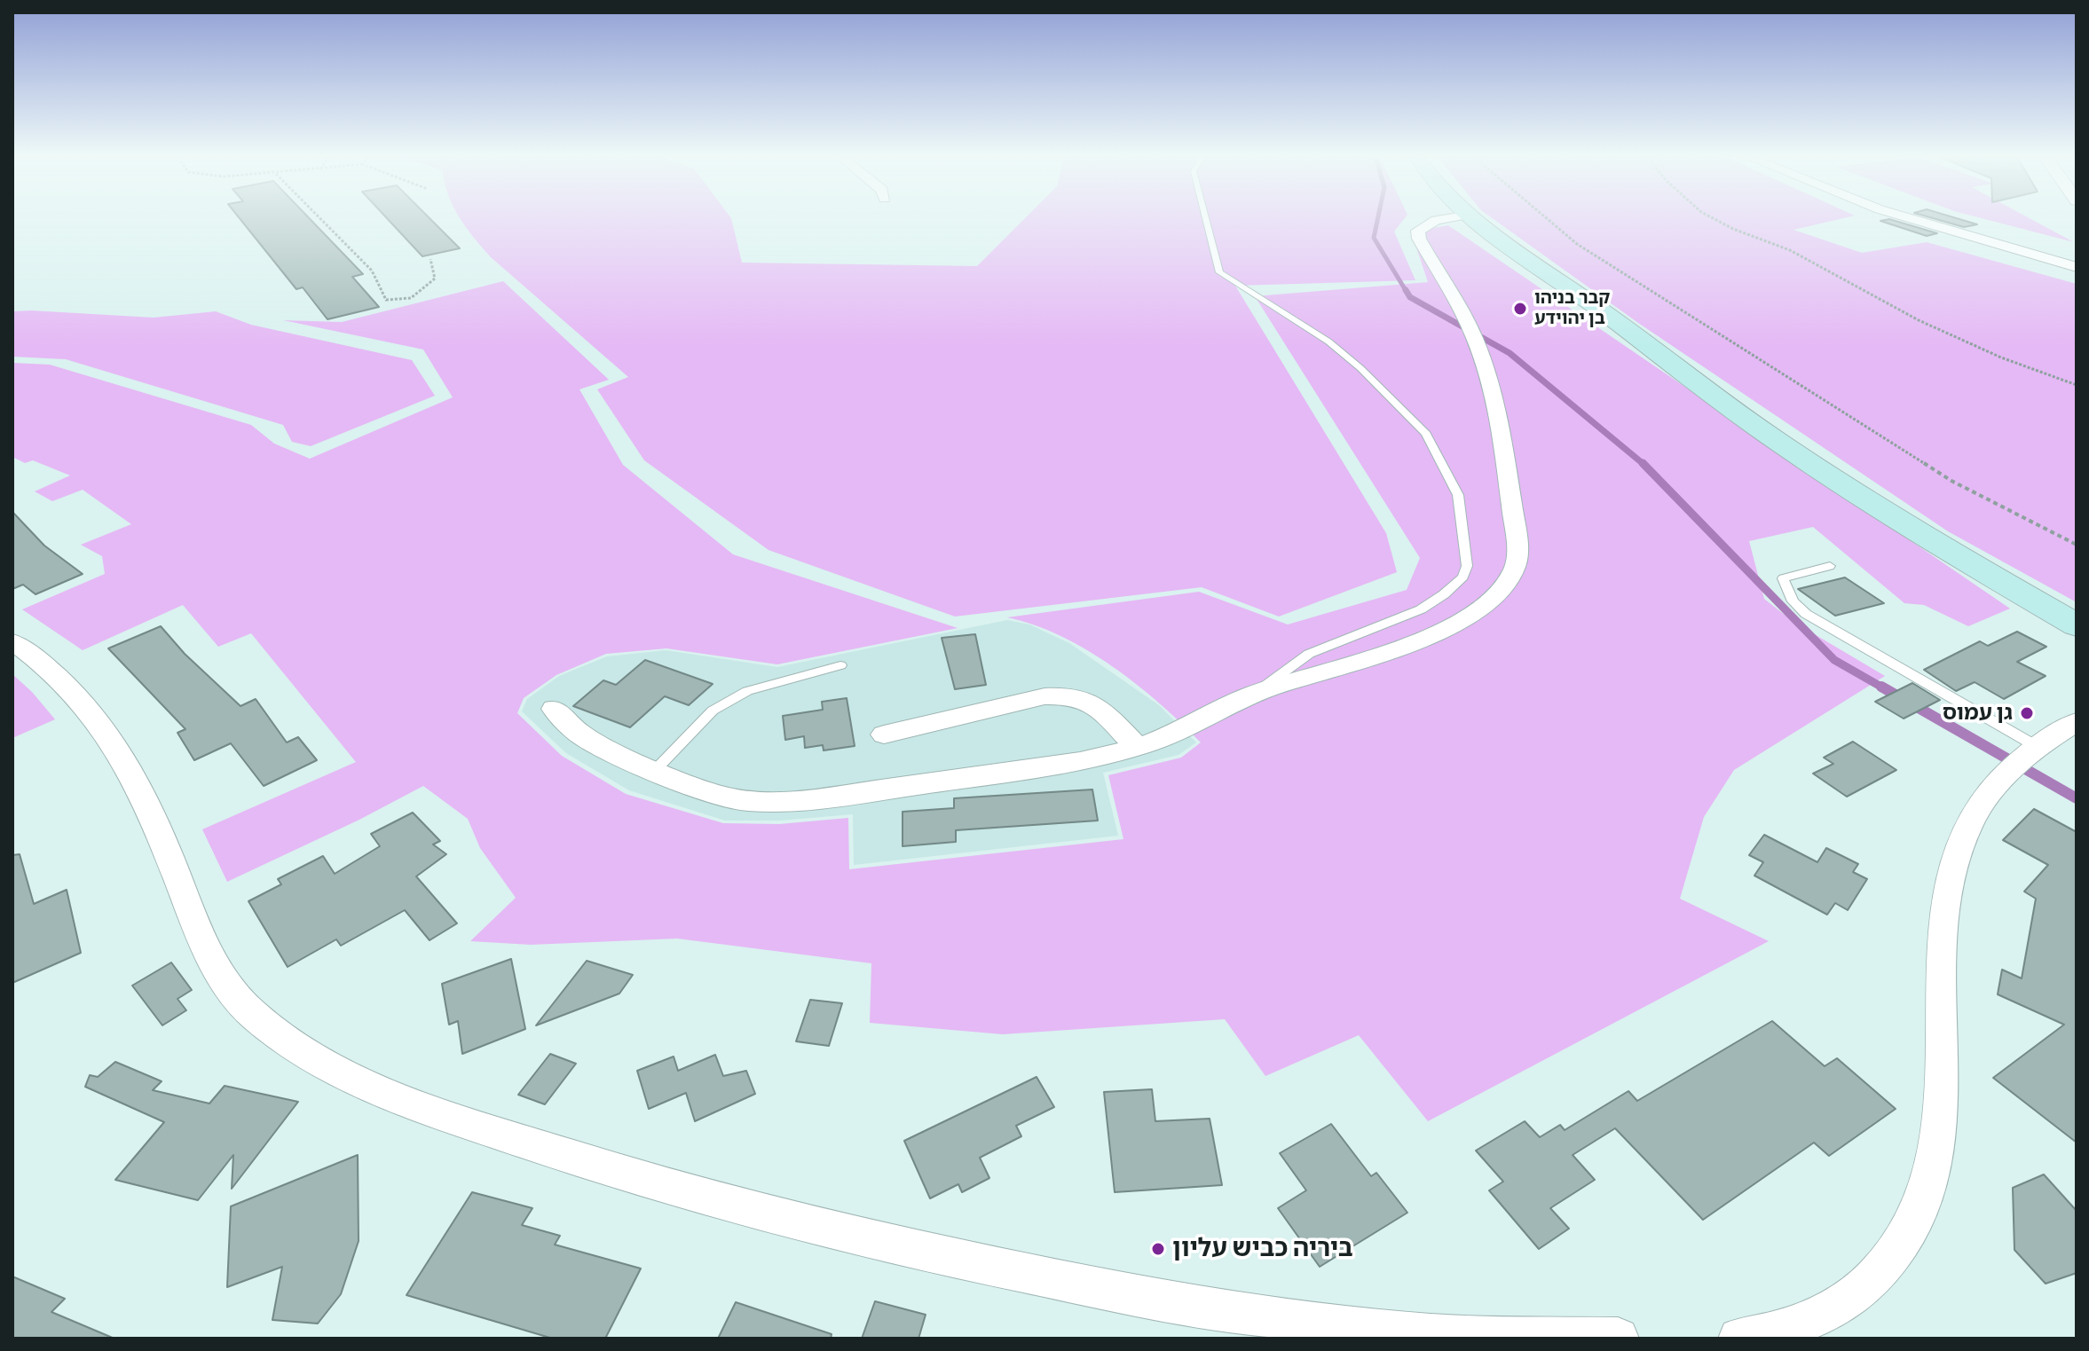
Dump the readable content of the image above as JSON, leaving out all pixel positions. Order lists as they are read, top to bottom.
{
  "places": ["קבר בניהו בן יהוידע", "גן עמוס", "ביריה כביש עליון"]
}
